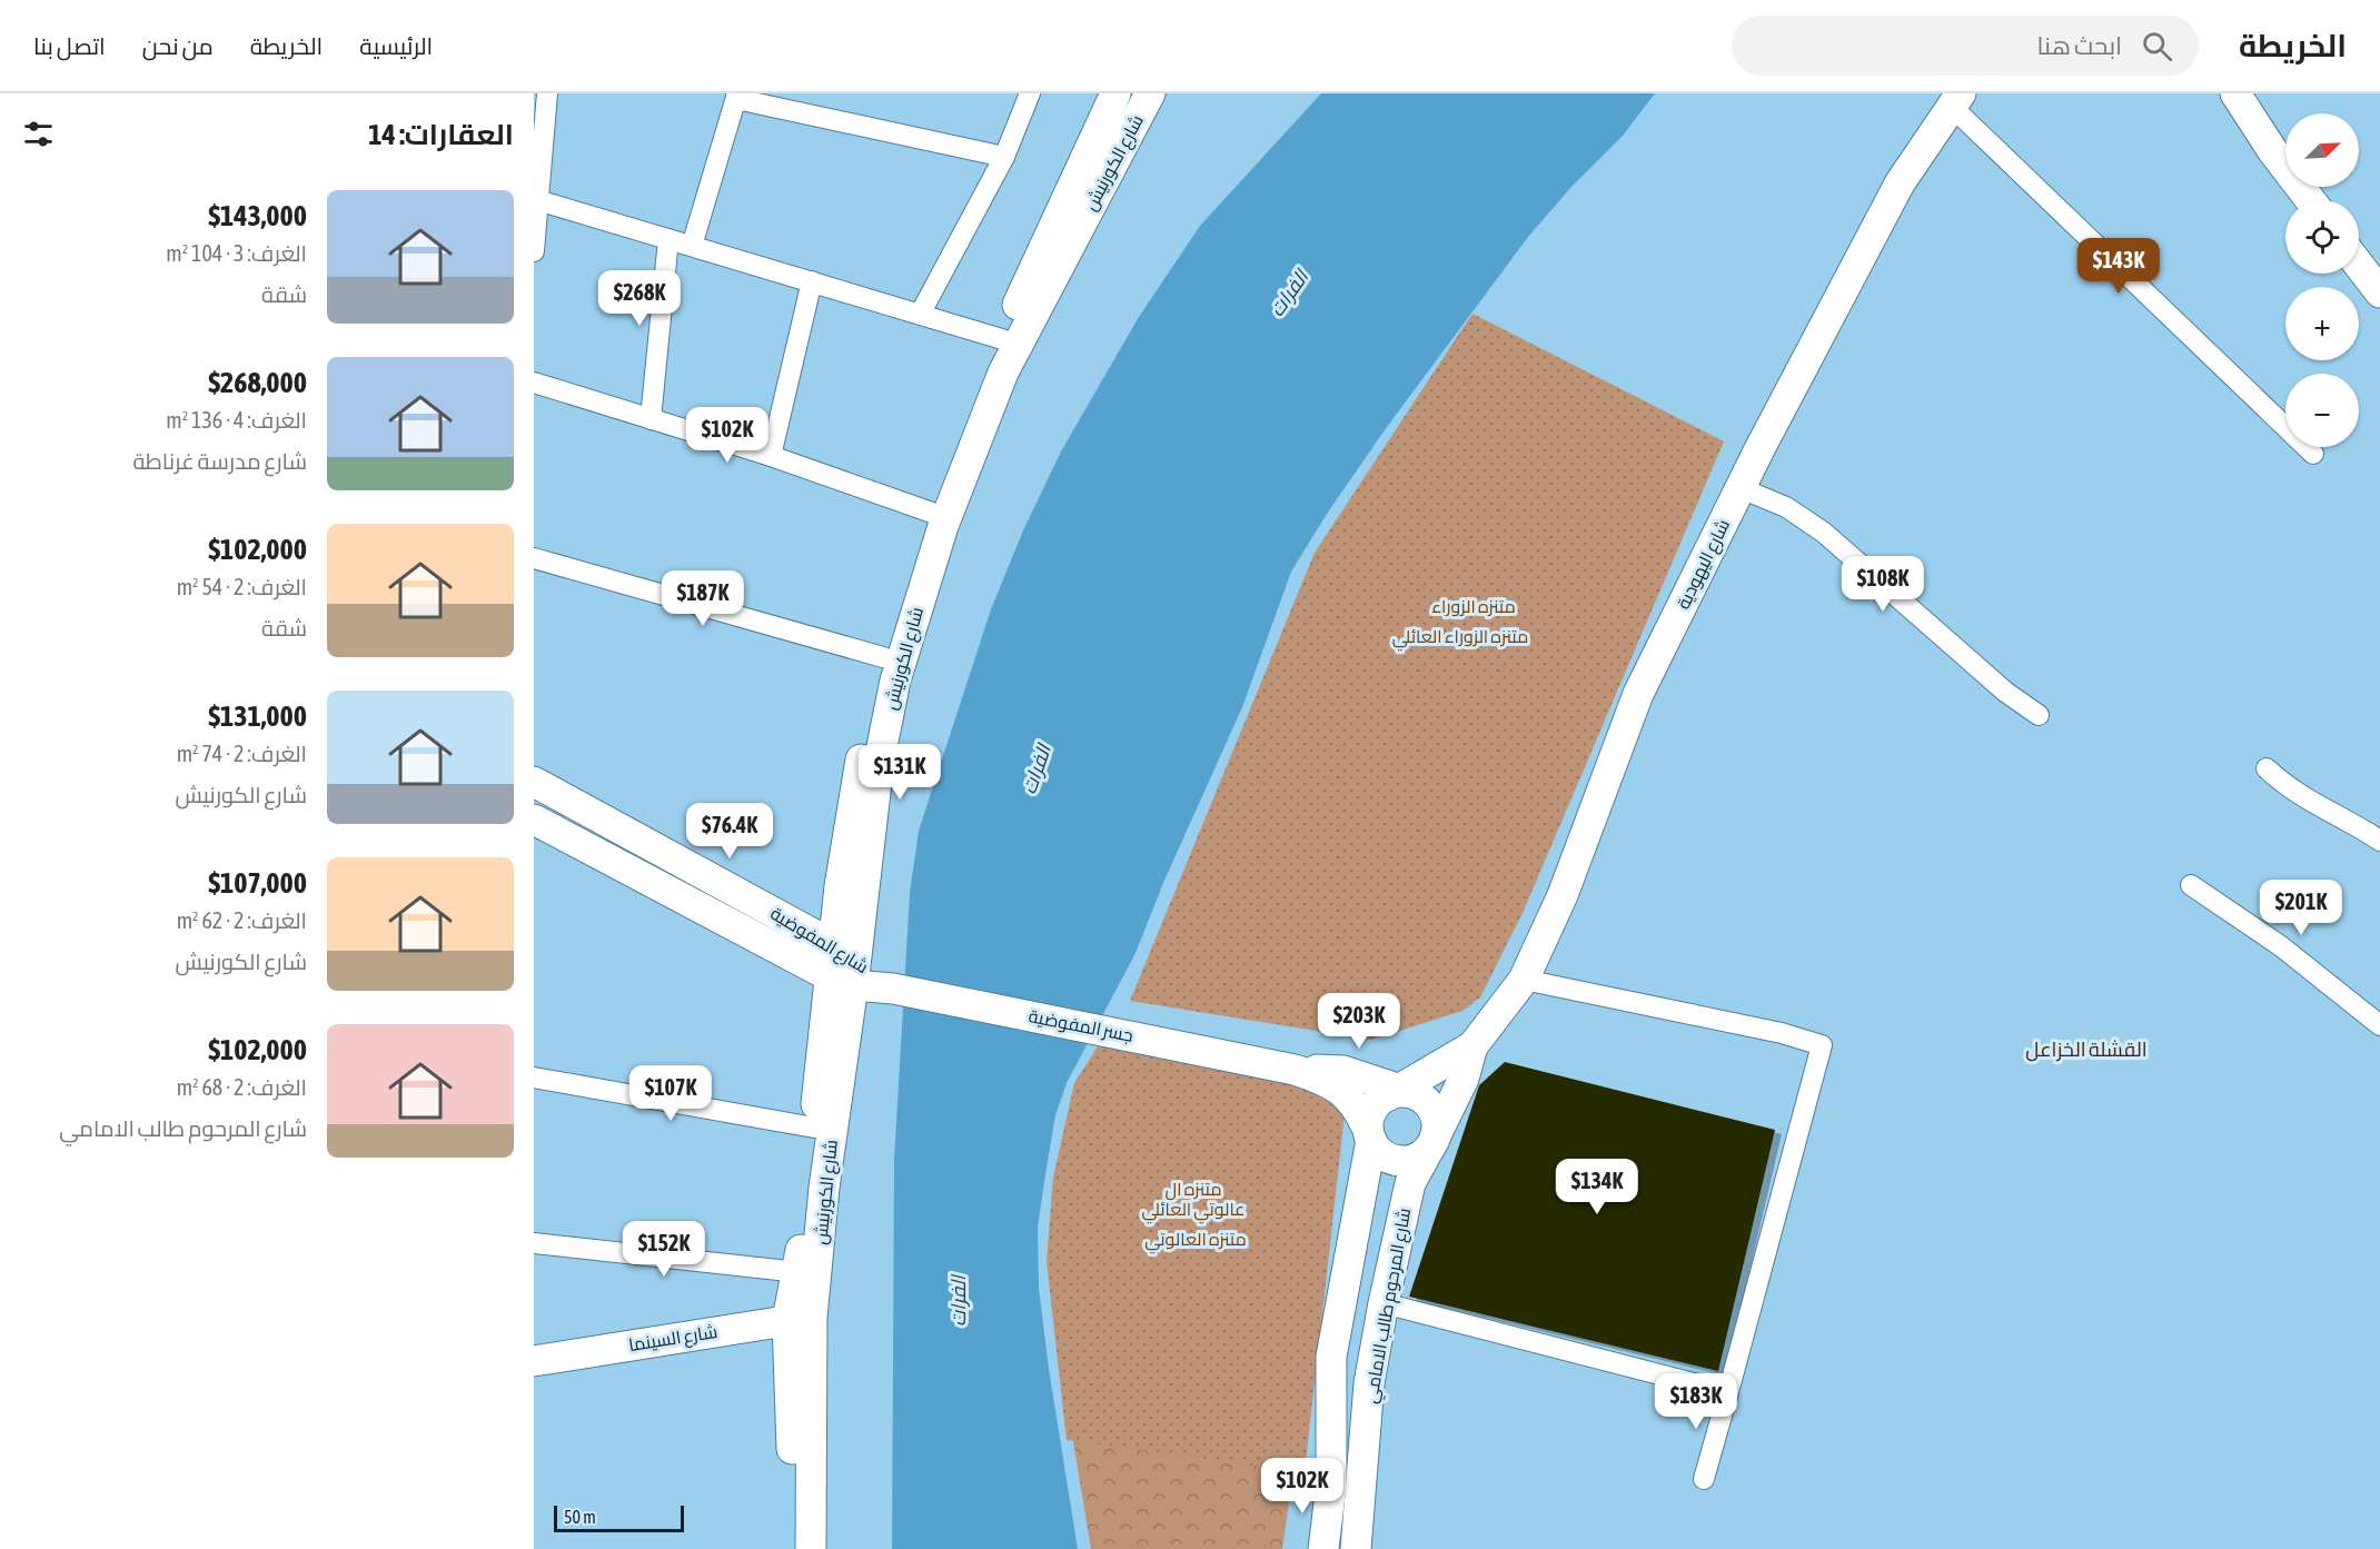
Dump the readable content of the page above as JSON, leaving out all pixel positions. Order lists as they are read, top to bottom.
{
  "streets": {
    "street": [
      "شارع الكورنيش",
      "شارع اليهودية",
      "شارع المفوضية",
      "جسر المفوضية",
      "شارع المرحوم طالب الامامي",
      "شارع السينما"
    ]
  },
  "crossings": [
    ["شارع الكورنيش", "شارع المفوضية"],
    ["شارع الكورنيش", "شارع السينما"],
    ["شارع اليهودية", "شارع المرحوم طالب الامامي"],
    ["شارع المفوضية", "جسر المفوضية"]
  ],
  "districts": ["القشلة الخزاعل"],
  "water": ["الفرات"],
  "parks": [
    "متنزه الزوراء",
    "متنزه الزوراء العائلي",
    "متنزه ال عالوتي العائلي",
    "متنزه العالوتي"
  ],
  "scale_bar": "50 m",
  "north": "top right",
  "page": {
    "header": "الخريطة",
    "search": "ابحث هنا",
    "nav": [
      "الرئيسية",
      "الخريطة",
      "من نحن",
      "اتصل بنا"
    ],
    "heading": "العقارات: 14",
    "map_buttons": ["+", "−"],
    "list": [
      {
        "name": "$143,000",
        "note": "الغرف: 3 · 104 m² · شقة"
      },
      {
        "name": "$268,000",
        "note": "الغرف: 4 · 136 m² · شارع مدرسة غرناطة"
      },
      {
        "name": "$102,000",
        "note": "الغرف: 2 · 54 m² · شقة"
      },
      {
        "name": "$131,000",
        "note": "الغرف: 2 · 74 m² · شارع الكورنيش"
      },
      {
        "name": "$107,000",
        "note": "الغرف: 2 · 62 m² · شارع الكورنيش"
      },
      {
        "name": "$102,000",
        "note": "الغرف: 2 · 68 m² · شارع المرحوم طالب الامامي"
      }
    ],
    "price": [
      "$143K",
      "$268K",
      "$102K",
      "$108K",
      "$187K",
      "$131K",
      "$76.4K",
      "$201K",
      "$203K",
      "$107K",
      "$134K",
      "$152K",
      "$183K",
      "$102K"
    ],
    "scale": "50 m"
  }
}
